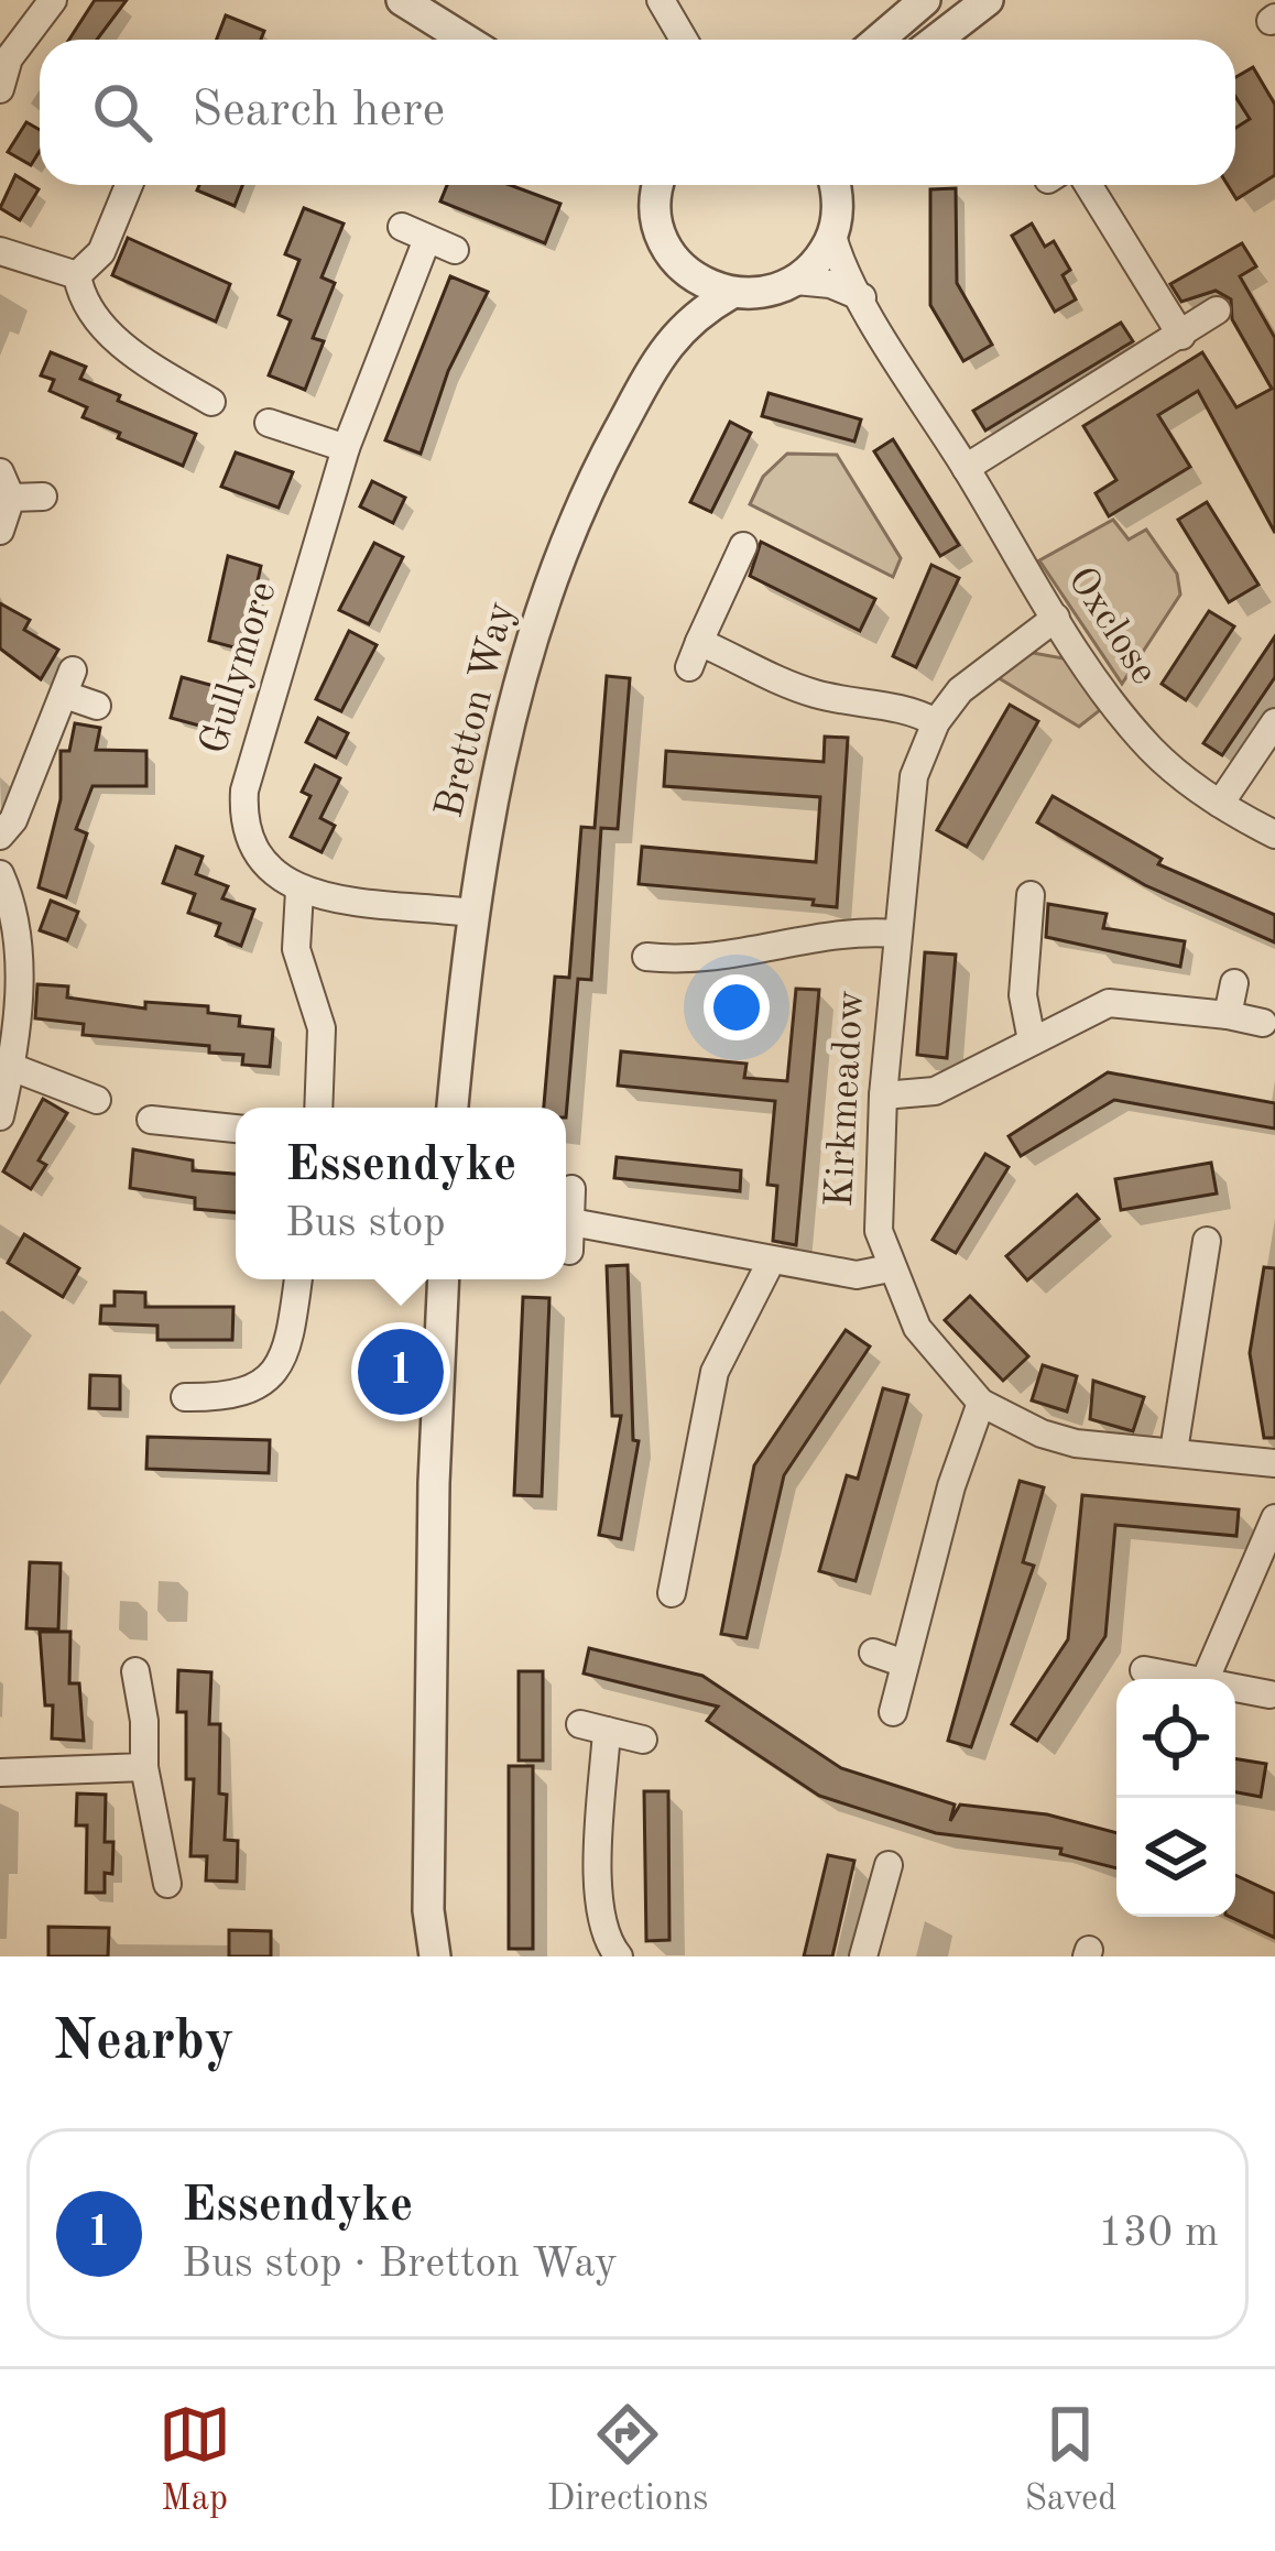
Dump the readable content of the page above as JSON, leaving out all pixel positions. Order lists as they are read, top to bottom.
{
  "streets": {
    "street": [
      "Oxclose",
      "Gullymore",
      "Bretton Way",
      "Kirkmeadow"
    ]
  },
  "crossings": [
    ["Oxclose", "Kirkmeadow"]
  ],
  "page": {
    "search": "Search here",
    "popup": ["Essendyke", "Bus stop"],
    "pins": "1",
    "heading": "Nearby",
    "list": [
      {
        "mark": "1",
        "name": "Essendyke",
        "note": "Bus stop · Bretton Way",
        "value": "130 m"
      }
    ],
    "nav": ["Map", "Directions", "Saved"]
  }
}
